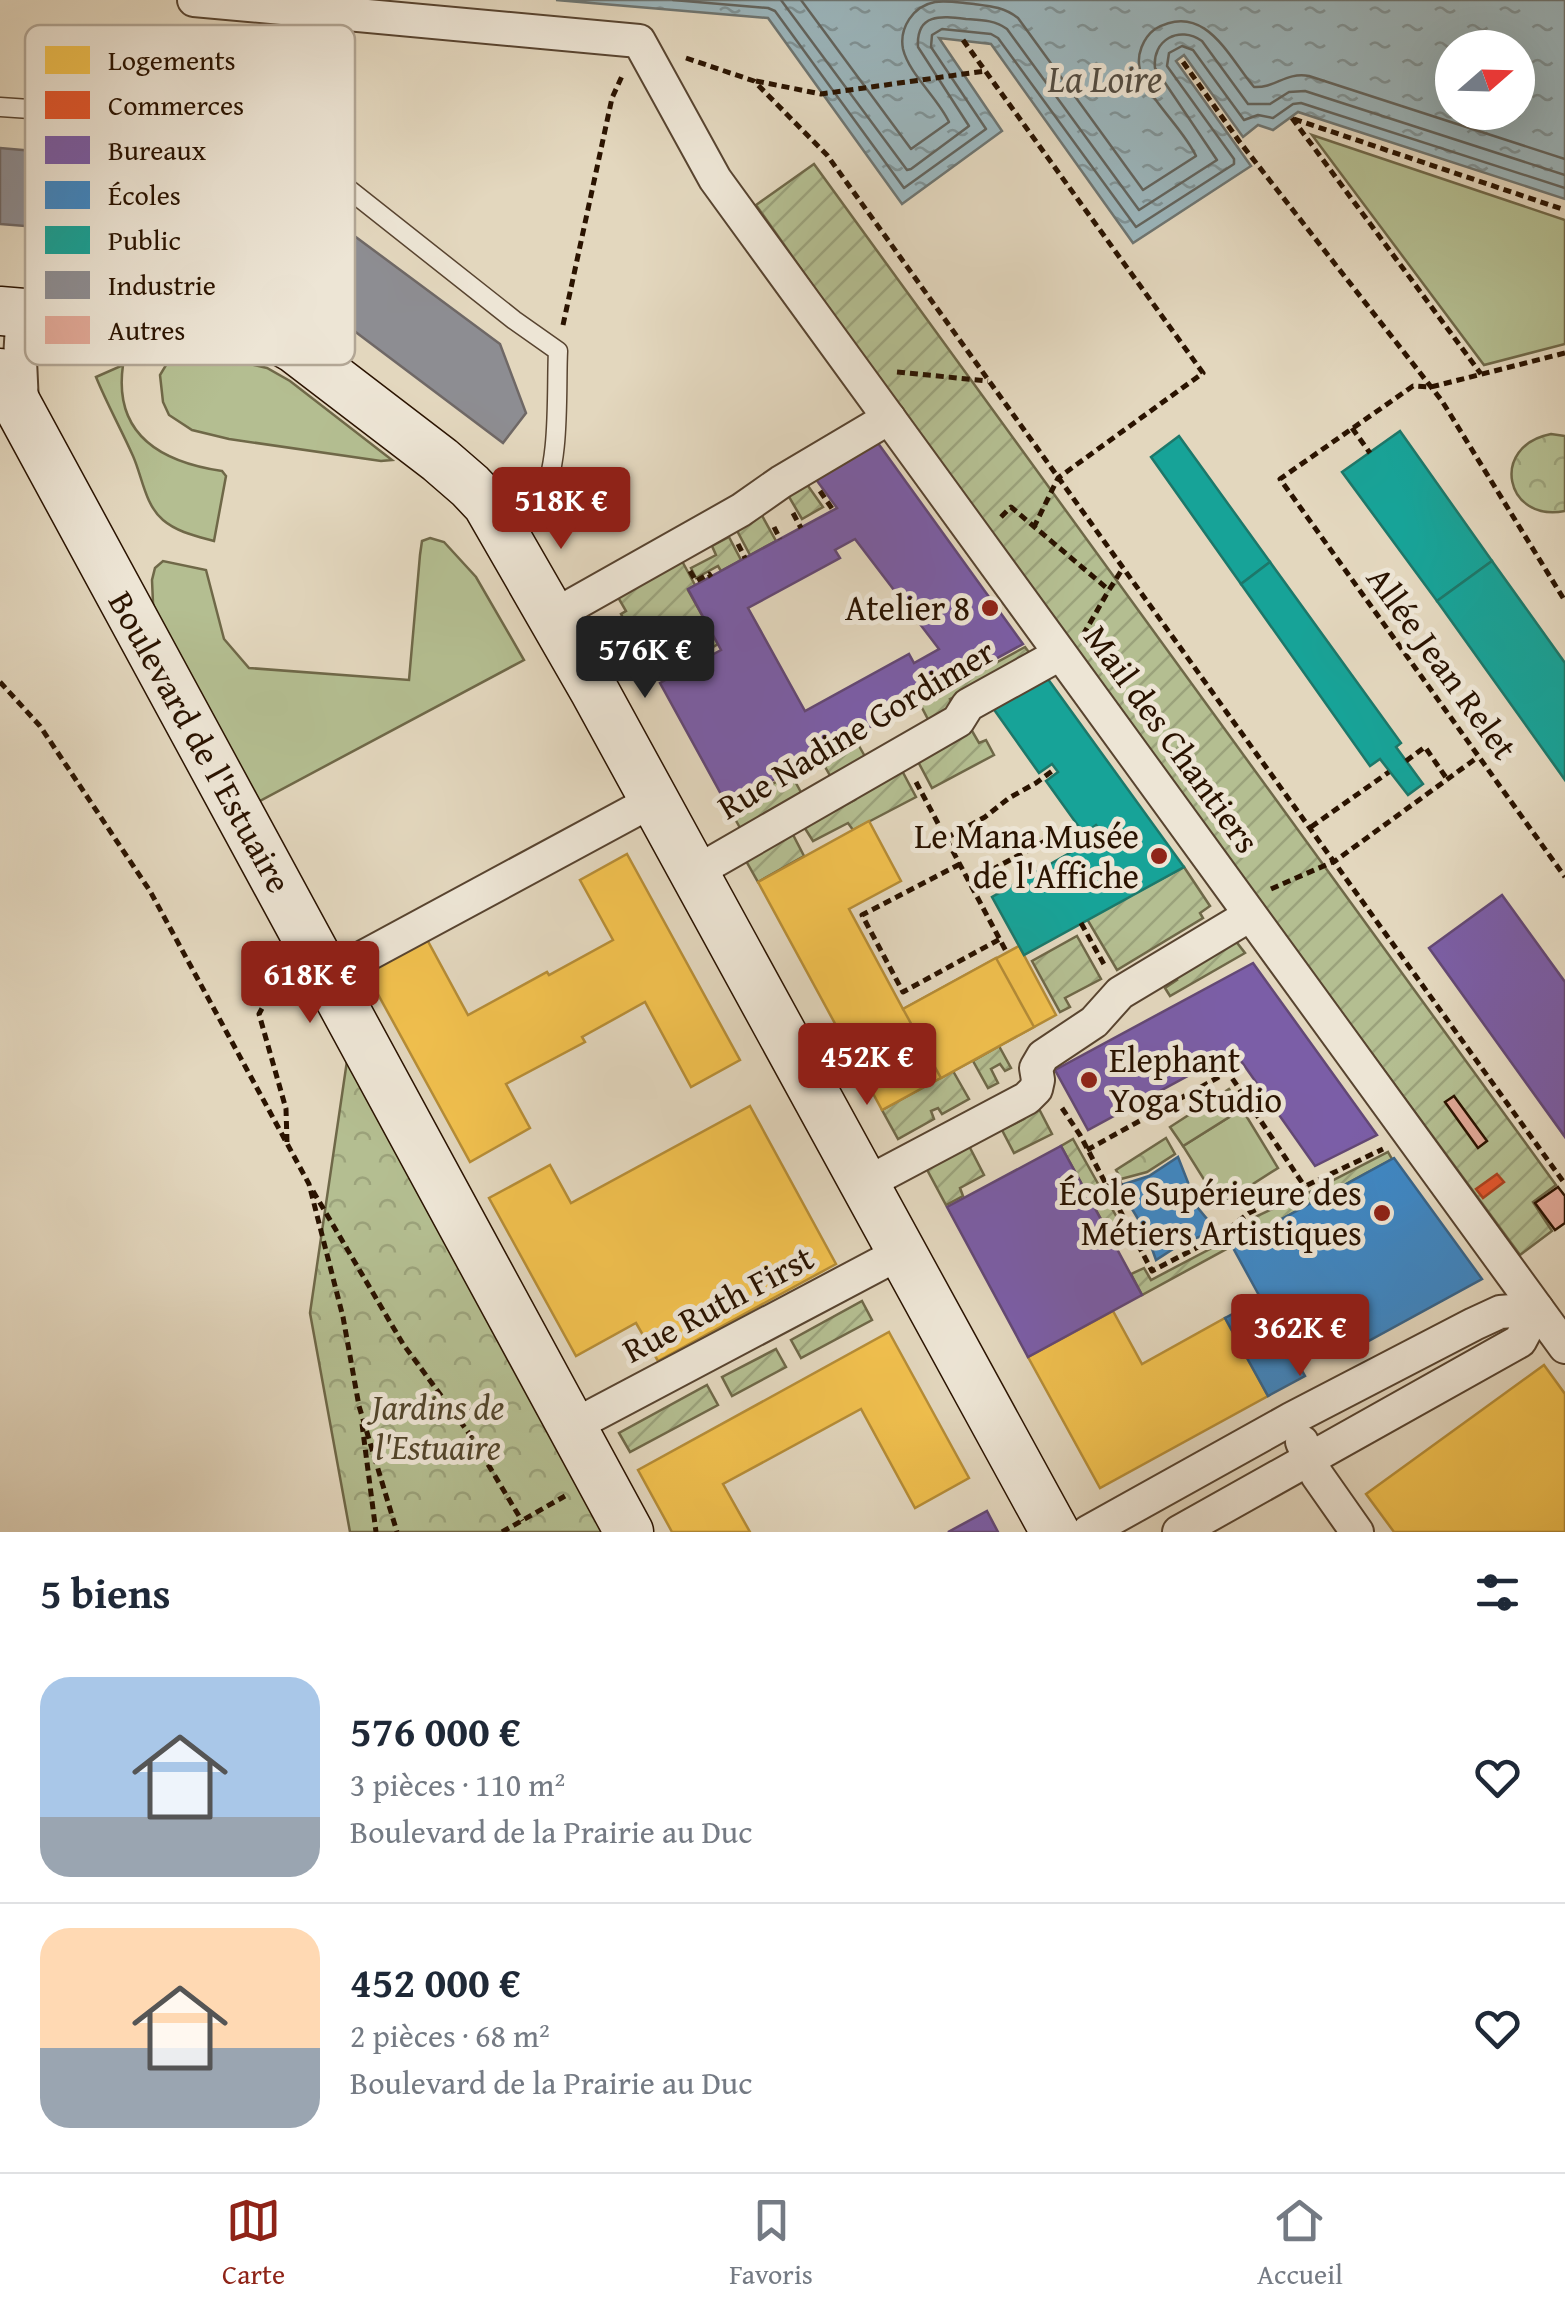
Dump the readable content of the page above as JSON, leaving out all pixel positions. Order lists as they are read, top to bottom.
{
  "streets": {
    "main road": ["Boulevard de l'Estuaire"],
    "street": ["Rue Nadine Gordimer", "Mail des Chantiers", "Rue Ruth First"],
    "path": ["Allée Jean Relet"]
  },
  "crossings": [
    ["Rue Nadine Gordimer", "Mail des Chantiers"],
    ["Boulevard de l'Estuaire", "Rue Ruth First"]
  ],
  "water": ["La Loire"],
  "parks": ["Jardins de l'Estuaire"],
  "places": [
    "Atelier 8",
    "Le Mana Musée de l'Affiche",
    "Elephant Yoga Studio",
    "École Supérieure des Métiers Artistiques"
  ],
  "legend": [
    "Logements",
    "Commerces",
    "Bureaux",
    "Écoles",
    "Public",
    "Industrie",
    "Autres"
  ],
  "north": "right",
  "page": {
    "price": [
      "518K €",
      "576K €",
      "618K €",
      "452K €",
      "362K €"
    ],
    "heading": "5 biens",
    "list": [
      {
        "name": "576 000 €",
        "note": "3 pièces · 110 m² · Boulevard de la Prairie au Duc"
      },
      {
        "name": "452 000 €",
        "note": "2 pièces · 68 m² · Boulevard de la Prairie au Duc"
      }
    ],
    "tabs": ["Carte", "Favoris", "Accueil"]
  }
}
